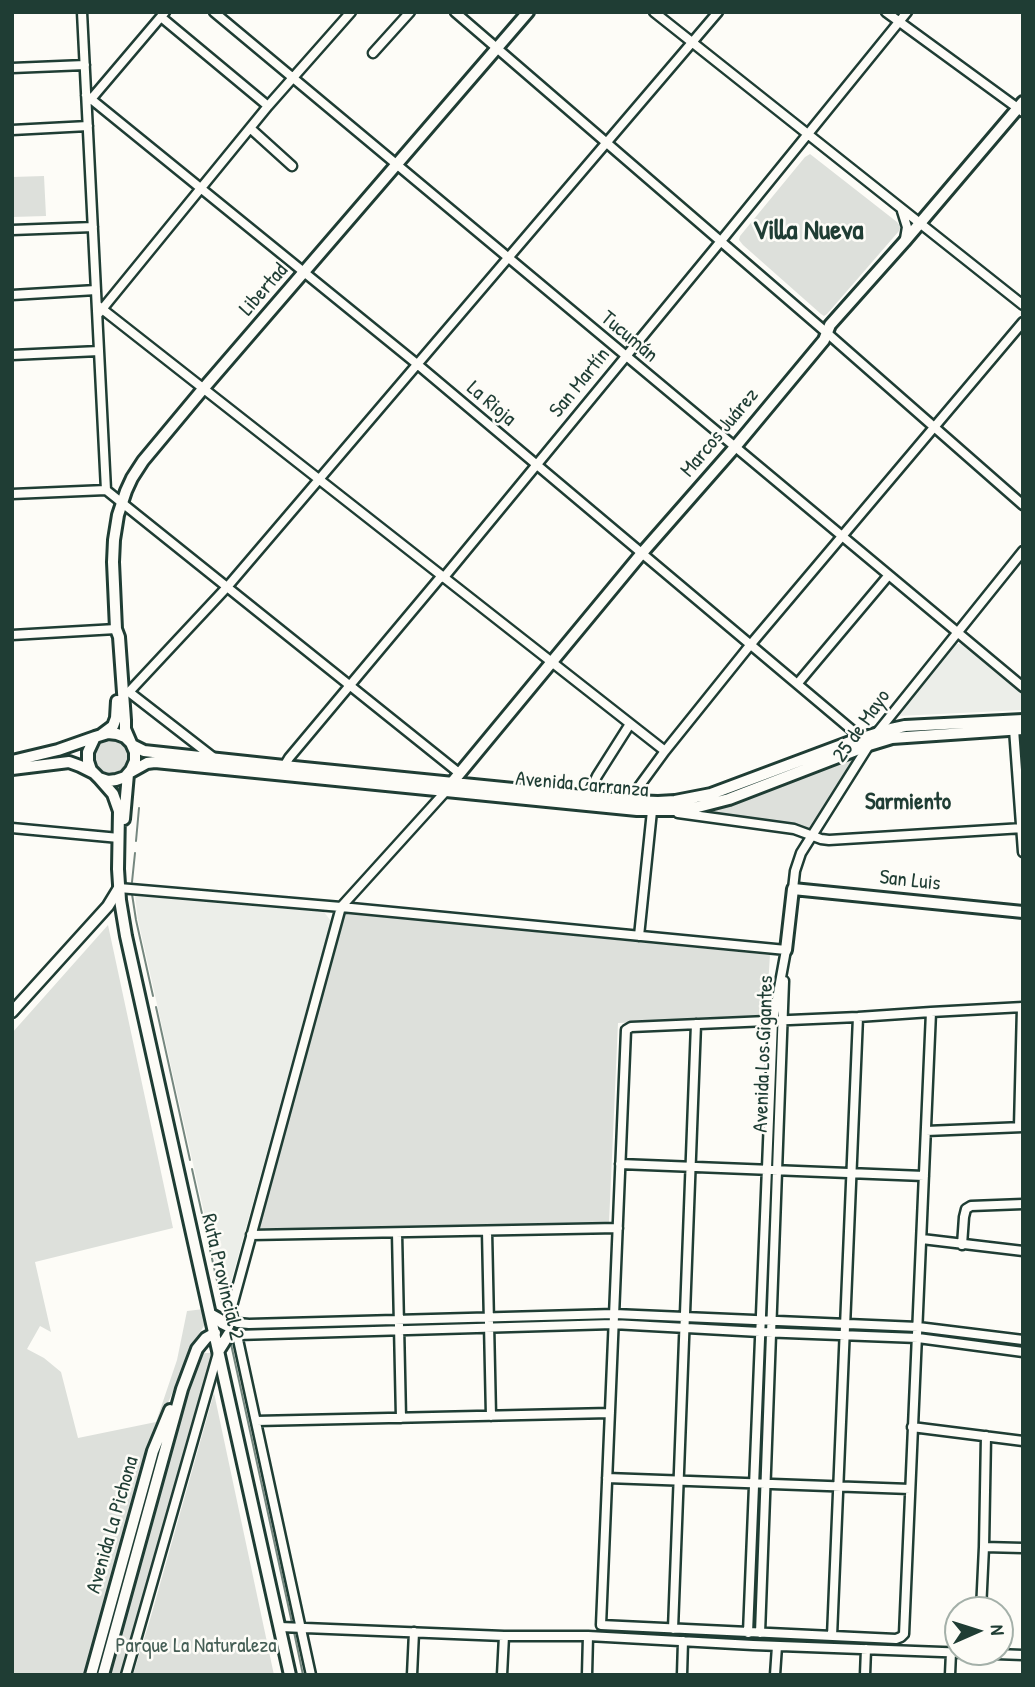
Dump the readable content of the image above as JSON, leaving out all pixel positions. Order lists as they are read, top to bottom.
{
  "streets": {
    "main road": [
      "Libertad",
      "Marcos Juárez",
      "25 de Mayo",
      "Avenida Carranza",
      "San Luis",
      "Ruta Provincial 2",
      "Avenida La Pichona"
    ],
    "street": [
      "Tucumán",
      "San Martín",
      "La Rioja",
      "Avenida Los Gigantes"
    ]
  },
  "crossings": [
    ["Libertad", "Tucumán"],
    ["Libertad", "La Rioja"],
    ["Libertad", "Avenida Carranza"],
    ["Tucumán", "San Martín"],
    ["Tucumán", "Marcos Juárez"],
    ["Tucumán", "25 de Mayo"],
    ["San Martín", "La Rioja"],
    ["San Martín", "Avenida Carranza"],
    ["La Rioja", "Marcos Juárez"],
    ["La Rioja", "25 de Mayo"],
    ["La Rioja", "Avenida Carranza"],
    ["Marcos Juárez", "Avenida Carranza"],
    ["25 de Mayo", "Avenida Carranza"],
    ["25 de Mayo", "San Luis"],
    ["25 de Mayo", "Avenida Los Gigantes"],
    ["Ruta Provincial 2", "Avenida La Pichona"]
  ],
  "districts": ["Villa Nueva", "Sarmiento"],
  "parks": ["Parque La Naturaleza"],
  "north": "right"
}
